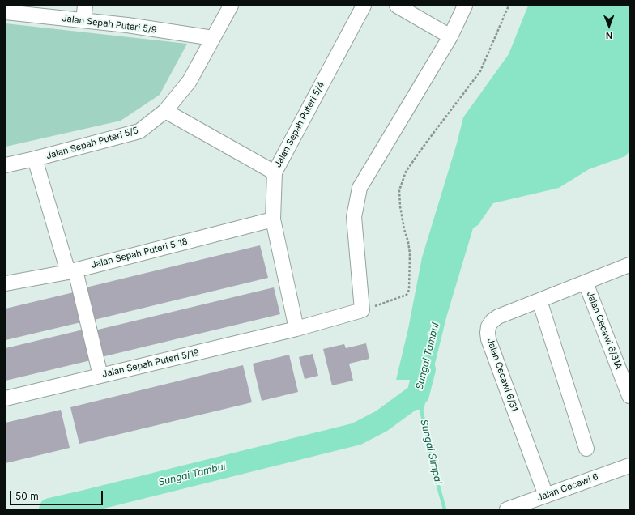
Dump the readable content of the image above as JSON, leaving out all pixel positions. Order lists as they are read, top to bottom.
{
  "streets": {
    "street": [
      "Jalan Sepah Puteri 5/9",
      "Jalan Sepah Puteri 5/4",
      "Jalan Sepah Puteri 5/5",
      "Jalan Sepah Puteri 5/18",
      "Jalan Cecawi 6/31A",
      "Jalan Sepah Puteri 5/19",
      "Jalan Cecawi 6/31",
      "Jalan Cecawi 6"
    ]
  },
  "crossings": [
    ["Jalan Sepah Puteri 5/9", "Jalan Sepah Puteri 5/5"],
    ["Jalan Sepah Puteri 5/4", "Jalan Sepah Puteri 5/18"],
    ["Jalan Sepah Puteri 5/4", "Jalan Sepah Puteri 5/19"],
    ["Jalan Cecawi 6/31A", "Jalan Cecawi 6/31"],
    ["Jalan Cecawi 6/31", "Jalan Cecawi 6"]
  ],
  "water": ["Sungai Tambul", "Sungai Simpai"],
  "scale_bar": "50 m",
  "north": "bottom"
}
